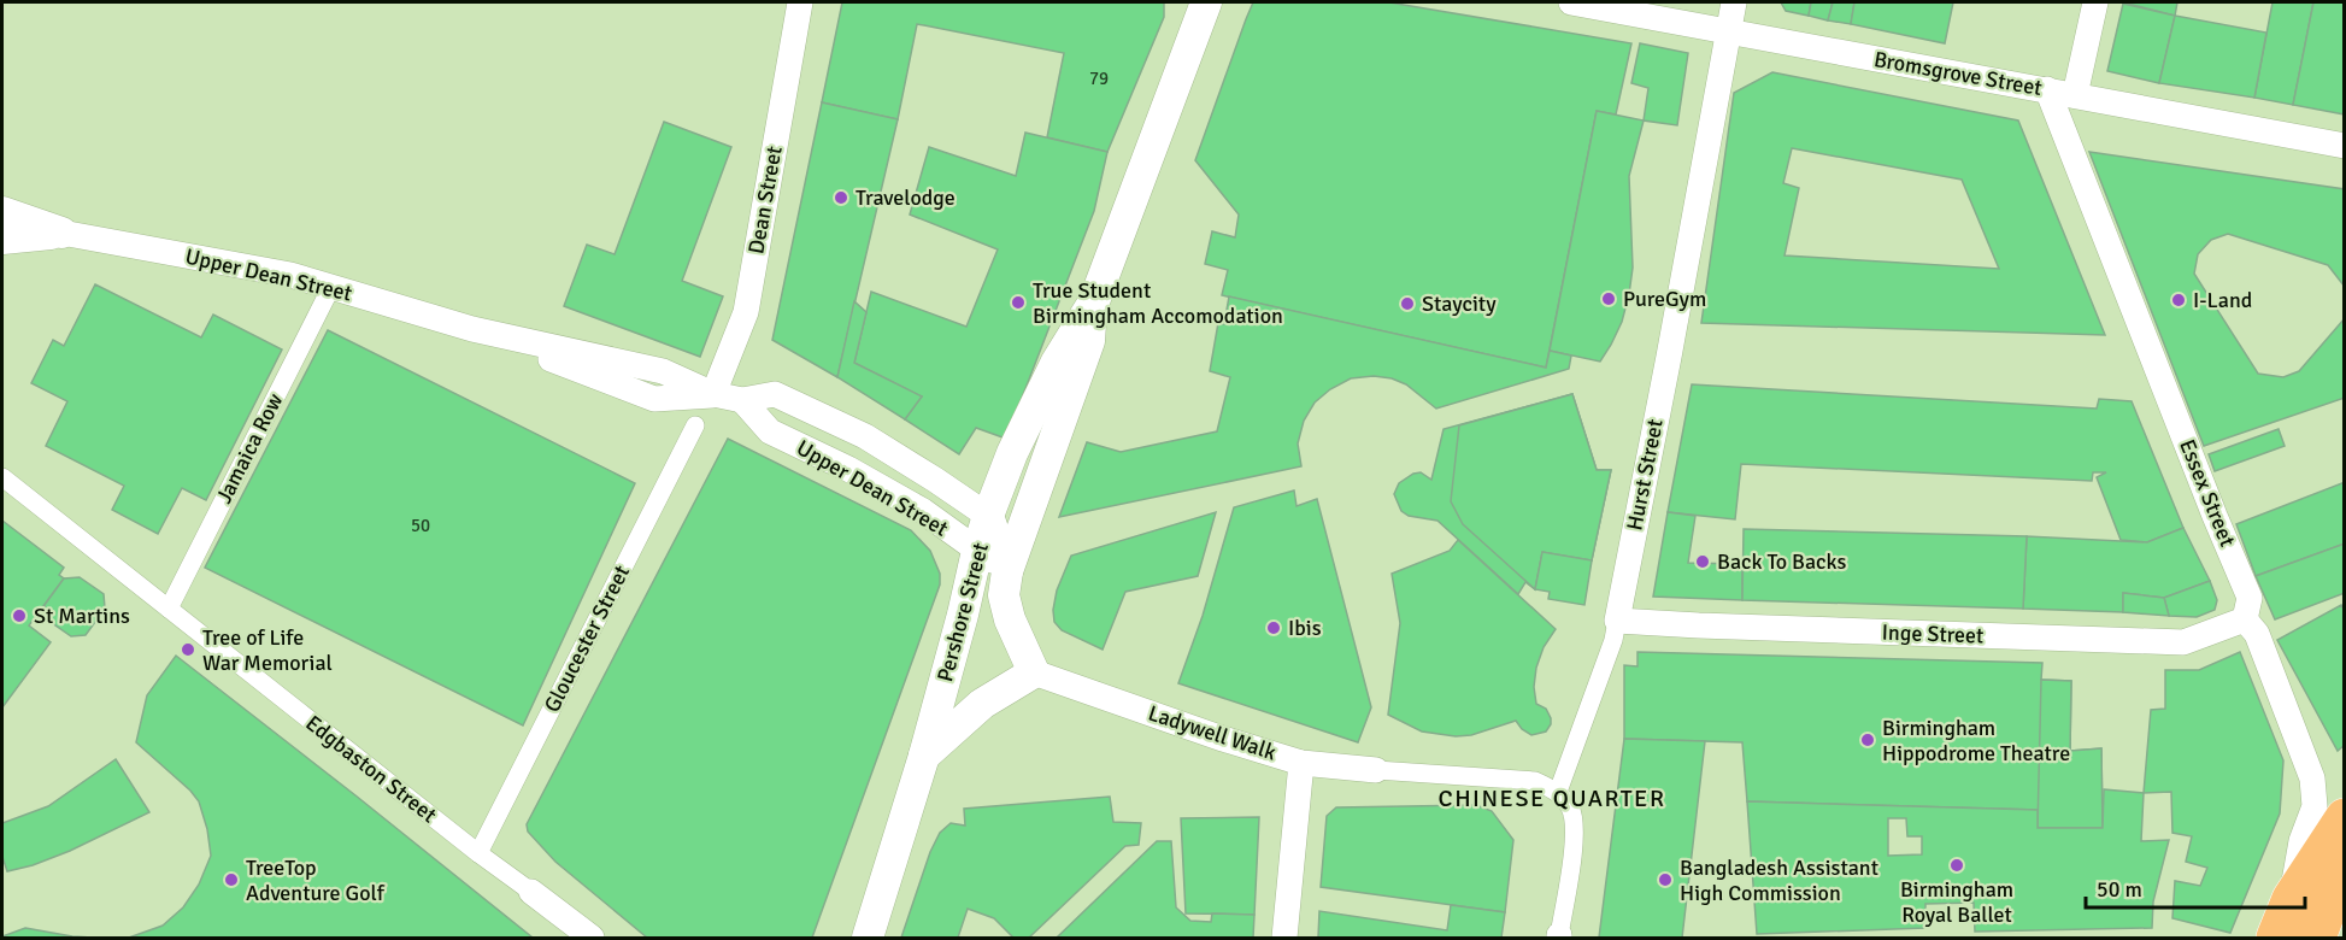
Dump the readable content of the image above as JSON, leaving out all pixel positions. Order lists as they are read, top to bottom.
{
  "streets": {
    "street": [
      "Bromsgrove Street",
      "Dean Street",
      "Upper Dean Street",
      "Jamaica Row",
      "Hurst Street",
      "Essex Street",
      "Pershore Street",
      "Inge Street",
      "Gloucester Street",
      "Ladywell Walk",
      "Edgbaston Street"
    ]
  },
  "crossings": [
    ["Bromsgrove Street", "Hurst Street"],
    ["Bromsgrove Street", "Essex Street"],
    ["Dean Street", "Upper Dean Street"],
    ["Upper Dean Street", "Jamaica Row"],
    ["Upper Dean Street", "Pershore Street"],
    ["Jamaica Row", "Edgbaston Street"],
    ["Hurst Street", "Inge Street"],
    ["Hurst Street", "Ladywell Walk"],
    ["Essex Street", "Inge Street"],
    ["Gloucester Street", "Edgbaston Street"]
  ],
  "districts": ["CHINESE QUARTER"],
  "places": [
    "Travelodge",
    "PureGym",
    "I-Land",
    "True Student Birmingham Accomodation",
    "Staycity",
    "Back To Backs",
    "St Martins",
    "Ibis",
    "Tree of Life War Memorial",
    "Birmingham Hippodrome Theatre",
    "Birmingham Royal Ballet",
    "TreeTop Adventure Golf",
    "Bangladesh Assistant High Commission"
  ],
  "house_numbers": ["79", "50"],
  "scale_bar": "50 m"
}
